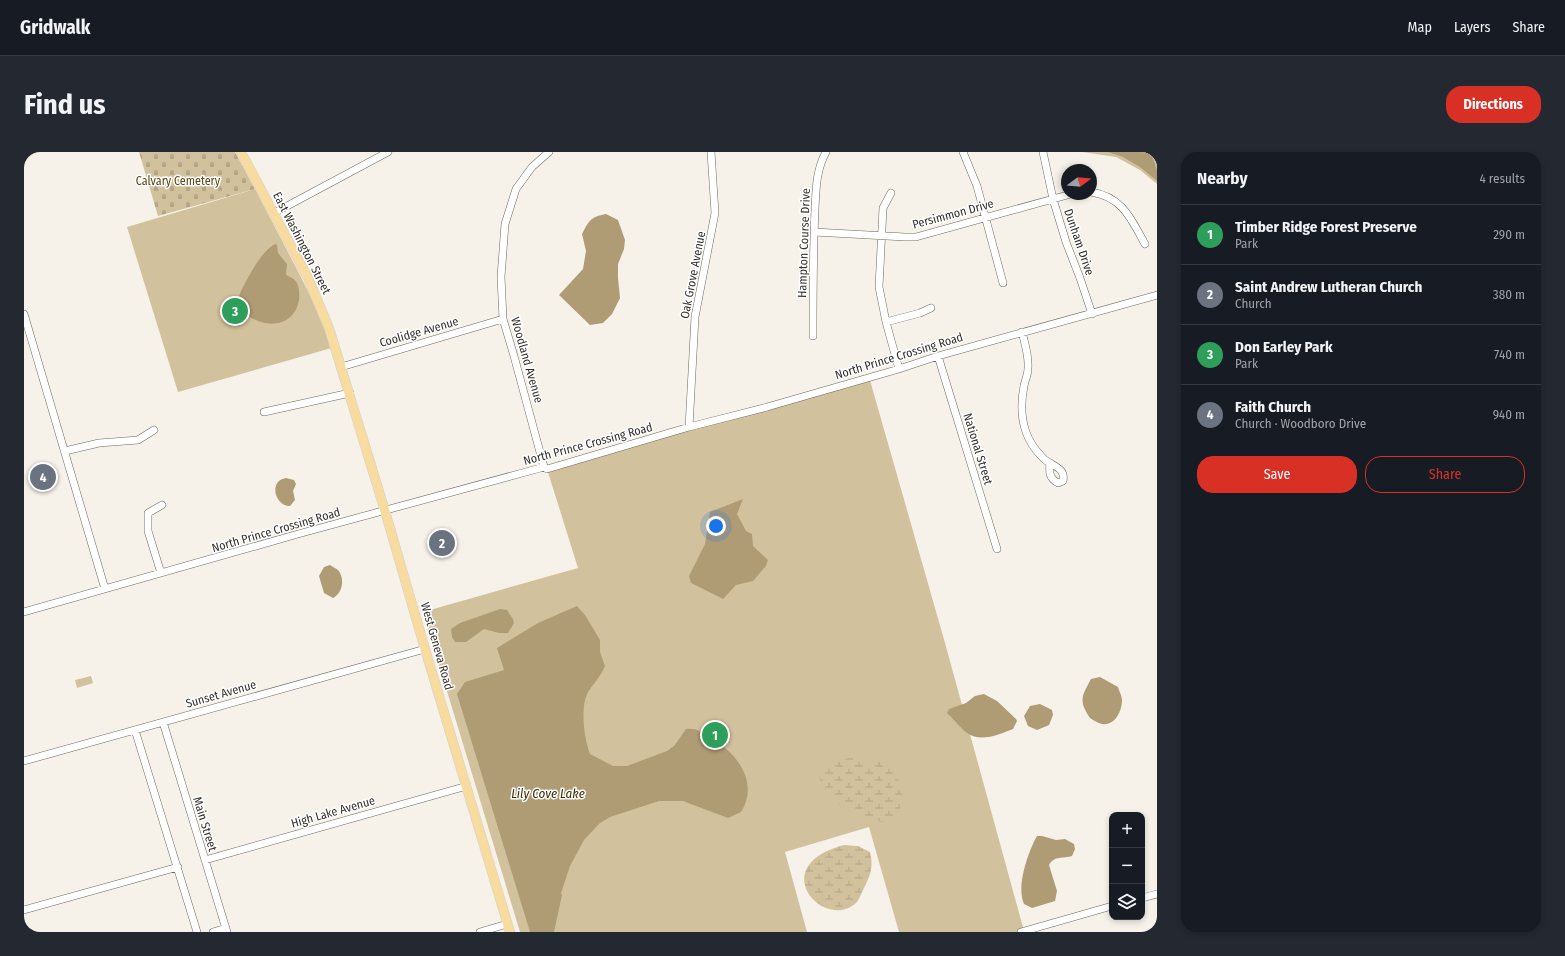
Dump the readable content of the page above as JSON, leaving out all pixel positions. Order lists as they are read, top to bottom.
{
  "streets": {
    "main road": ["East Washington Street", "West Geneva Road"],
    "street": [
      "Persimmon Drive",
      "Dunham Drive",
      "Hampton Course Drive",
      "Oak Grove Avenue",
      "Coolidge Avenue",
      "North Prince Crossing Road",
      "Woodland Avenue",
      "National Street",
      "Sunset Avenue",
      "High Lake Avenue",
      "Main Street"
    ]
  },
  "crossings": [
    ["Persimmon Drive", "Dunham Drive"],
    ["Persimmon Drive", "Hampton Course Drive"],
    ["Dunham Drive", "North Prince Crossing Road"],
    ["East Washington Street", "Coolidge Avenue"],
    ["East Washington Street", "West Geneva Road"],
    ["Oak Grove Avenue", "North Prince Crossing Road"],
    ["Coolidge Avenue", "Woodland Avenue"],
    ["Coolidge Avenue", "West Geneva Road"],
    ["North Prince Crossing Road", "Woodland Avenue"],
    ["North Prince Crossing Road", "National Street"],
    ["North Prince Crossing Road", "West Geneva Road"],
    ["West Geneva Road", "Sunset Avenue"],
    ["West Geneva Road", "High Lake Avenue"],
    ["Sunset Avenue", "Main Street"],
    ["High Lake Avenue", "Main Street"]
  ],
  "water": ["Lily Cove Lake"],
  "parks": ["Calvary Cemetery"],
  "north": "right",
  "page": {
    "header": "Gridwalk",
    "nav": ["Map", "Layers", "Share"],
    "buttons": [
      "Directions",
      ["Save", "Share"]
    ],
    "title": "Find us",
    "heading": ["Nearby", "4 results"],
    "list": [
      {
        "mark": "1",
        "name": "Timber Ridge Forest Preserve",
        "note": "Park",
        "value": "290 m"
      },
      {
        "mark": "2",
        "name": "Saint Andrew Lutheran Church",
        "note": "Church",
        "value": "380 m"
      },
      {
        "mark": "3",
        "name": "Don Earley Park",
        "note": "Park",
        "value": "740 m"
      },
      {
        "mark": "4",
        "name": "Faith Church",
        "note": "Church · Woodboro Drive",
        "value": "940 m"
      }
    ],
    "pins": [
      "3",
      "4",
      "2",
      "1"
    ],
    "map_buttons": ["+", "−"]
  }
}
